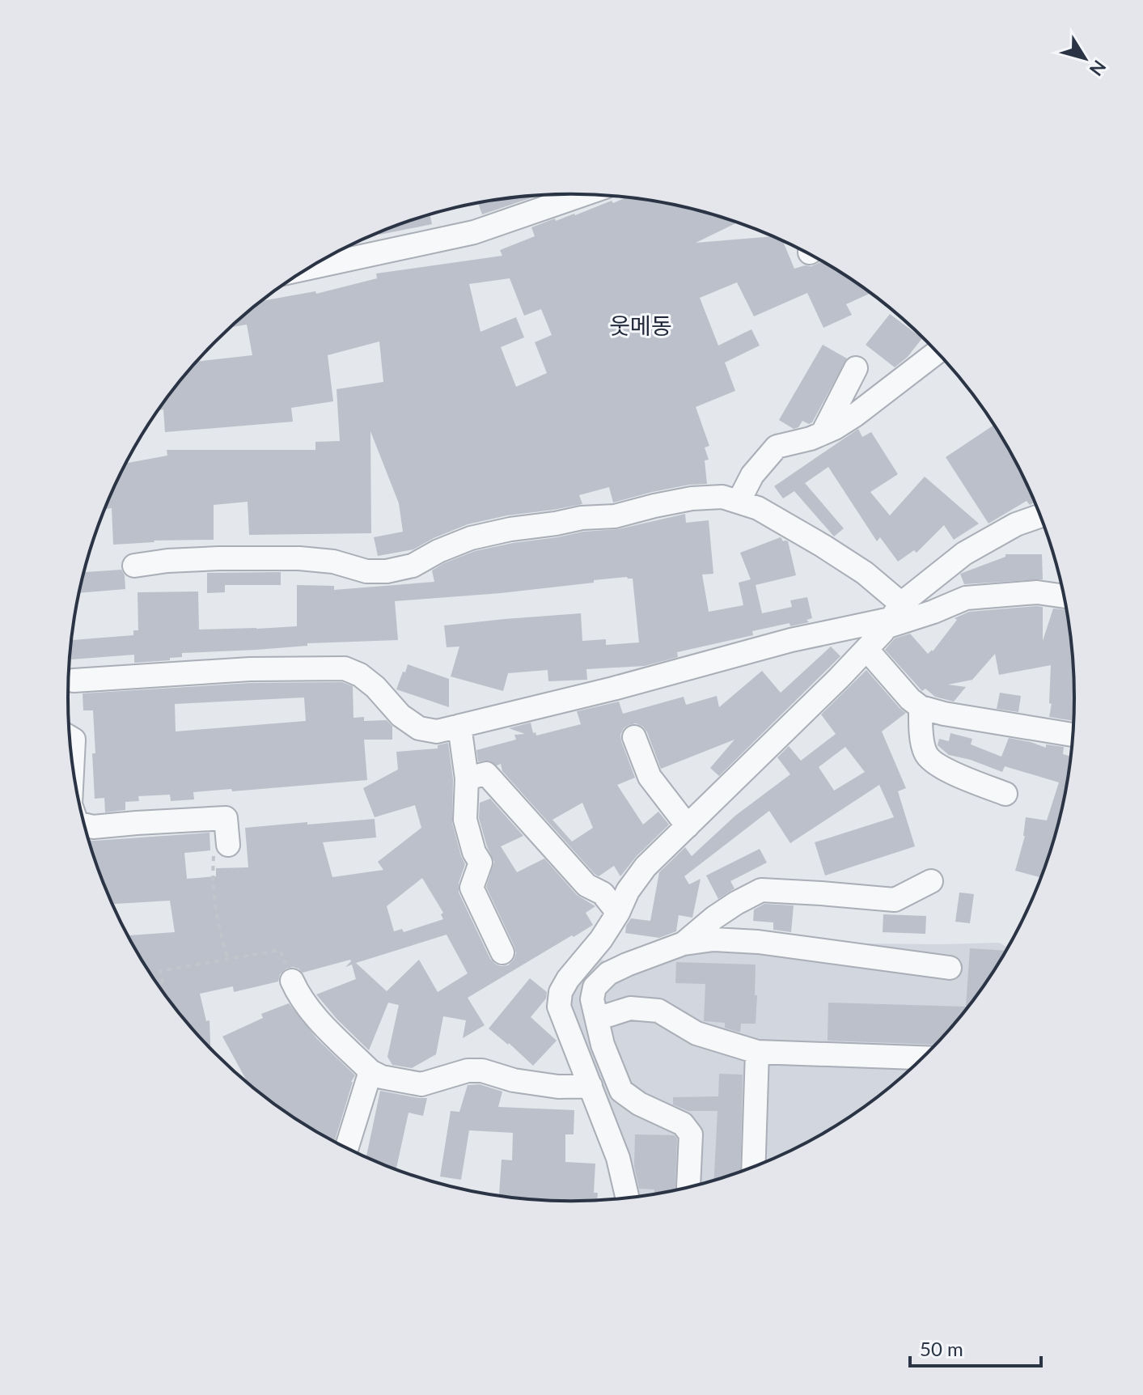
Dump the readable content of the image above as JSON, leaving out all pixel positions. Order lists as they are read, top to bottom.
{
  "districts": ["웃메동"],
  "scale_bar": "50 m",
  "north": "bottom right"
}
